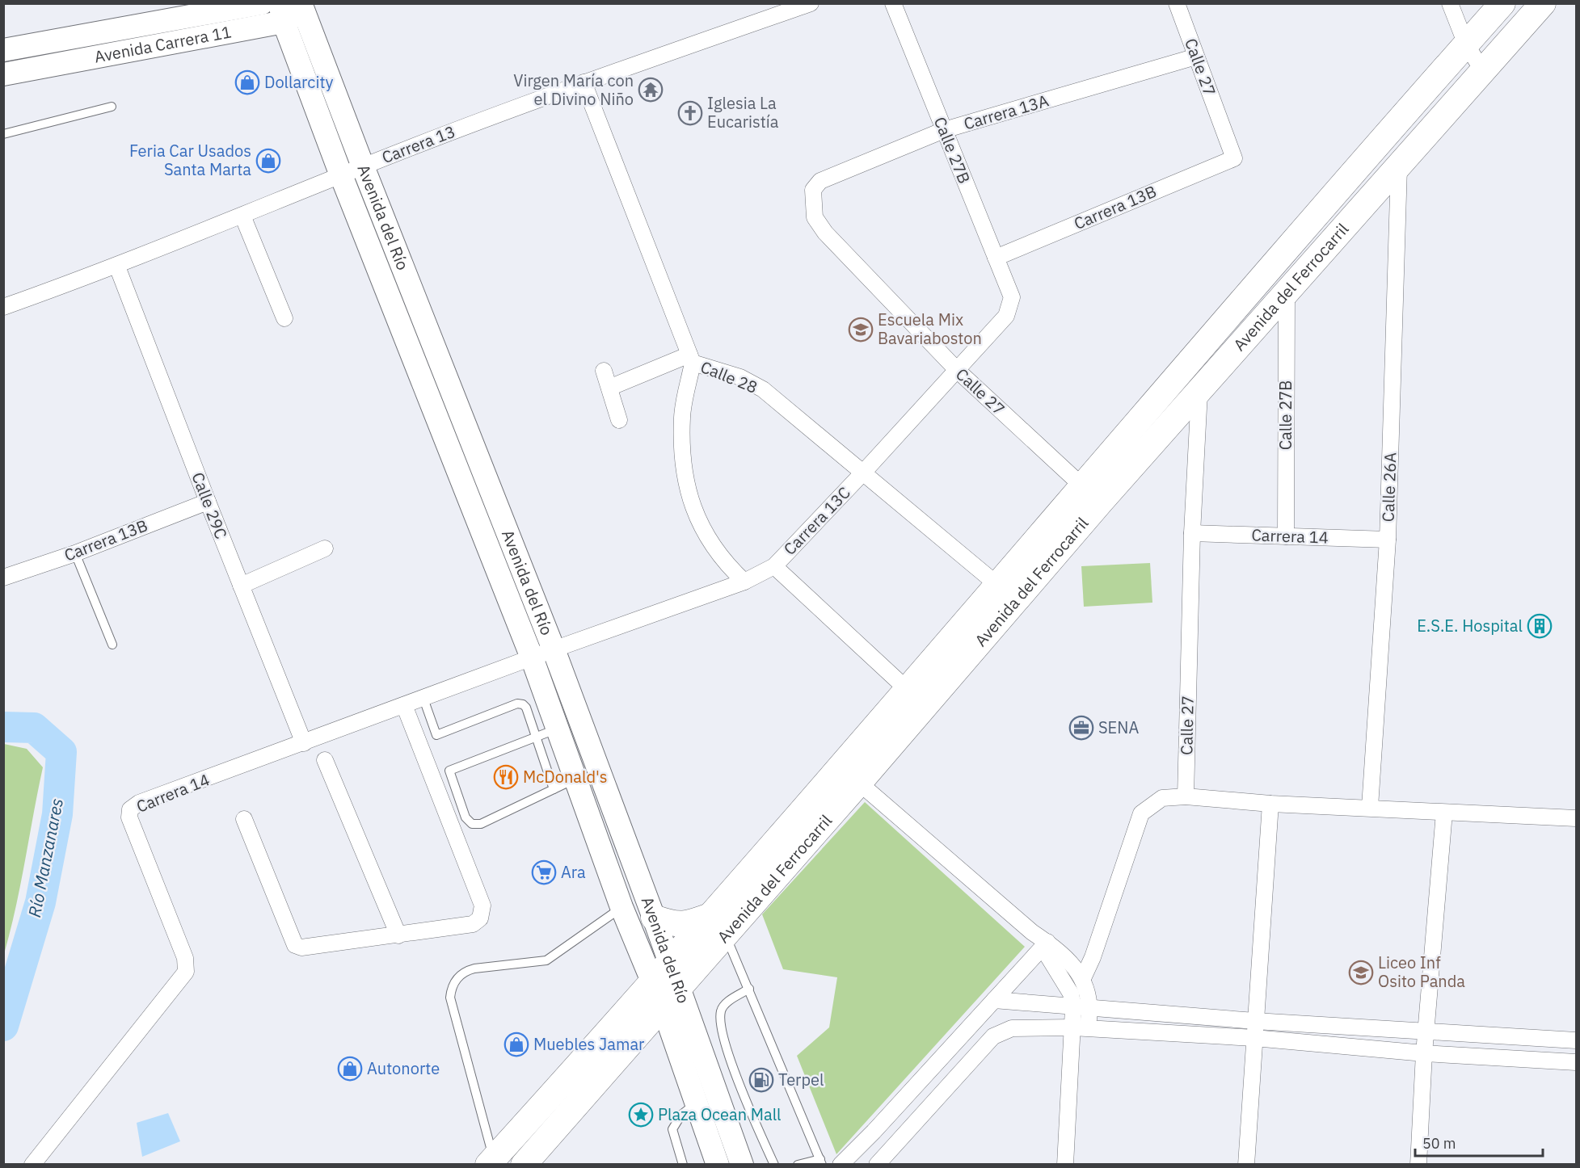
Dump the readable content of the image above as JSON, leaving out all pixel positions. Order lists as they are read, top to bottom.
{
  "streets": {
    "main road": ["Avenida Carrera 11", "Avenida del Río", "Avenida del Ferrocarril"],
    "street": [
      "Calle 27",
      "Carrera 13A",
      "Carrera 13",
      "Calle 27B",
      "Carrera 13B",
      "Calle 28",
      "Calle 26A",
      "Calle 29C",
      "Carrera 13C",
      "Carrera 14"
    ]
  },
  "crossings": [
    ["Avenida Carrera 11", "Avenida del Río"],
    ["Calle 27", "Carrera 13A"],
    ["Calle 27", "Carrera 13B"],
    ["Calle 27", "Avenida del Ferrocarril"],
    ["Calle 27", "Carrera 13C"],
    ["Calle 27", "Carrera 14"],
    ["Carrera 13A", "Calle 27B"],
    ["Carrera 13", "Avenida del Río"],
    ["Carrera 13", "Calle 28"],
    ["Carrera 13", "Calle 29C"],
    ["Calle 27B", "Carrera 13B"],
    ["Calle 27B", "Avenida del Ferrocarril"],
    ["Calle 27B", "Carrera 13C"],
    ["Calle 27B", "Carrera 14"],
    ["Carrera 13B", "Calle 29C"],
    ["Avenida del Río", "Avenida del Ferrocarril"],
    ["Avenida del Río", "Carrera 13C"],
    ["Avenida del Río", "Carrera 14"],
    ["Avenida del Ferrocarril", "Calle 28"],
    ["Avenida del Ferrocarril", "Calle 26A"],
    ["Calle 28", "Carrera 13C"],
    ["Calle 26A", "Carrera 14"],
    ["Calle 29C", "Carrera 14"],
    ["Carrera 13C", "Carrera 14"]
  ],
  "water": ["Río Manzanares"],
  "places": {
    "shop": [
      "Dollarcity",
      "Feria Car Usados Santa Marta",
      "Muebles Jamar",
      "Autonorte"
    ],
    "temple": ["Virgen María con el Divino Niño"],
    "church": ["Iglesia La Eucaristía"],
    "school or university": ["Escuela Mix Bavariaboston", "Liceo Inf Osito Panda"],
    "building": ["E.S.E. Hospital"],
    "office": ["SENA"],
    "restaurant": ["McDonald's"],
    "supermarket": ["Ara"],
    "fuel station": ["Terpel"],
    "place": ["Plaza Ocean Mall"]
  },
  "scale_bar": "50 m"
}
